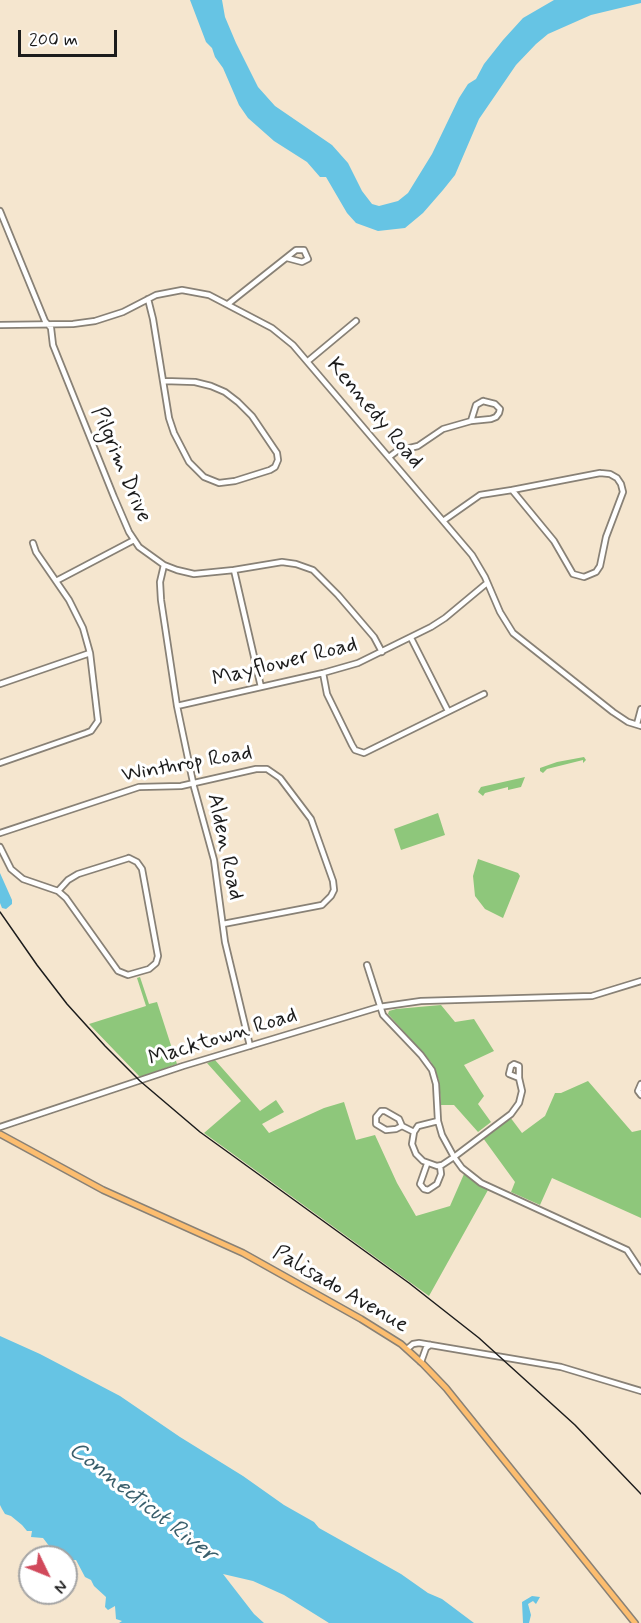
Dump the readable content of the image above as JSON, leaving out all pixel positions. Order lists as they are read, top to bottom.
{
  "streets": {
    "main road": ["Palisado Avenue"],
    "street": [
      "Kennedy Road",
      "Pilgrim Drive",
      "Mayflower Road",
      "Winthrop Road",
      "Alden Road",
      "Macktown Road"
    ]
  },
  "crossings": [
    ["Kennedy Road", "Pilgrim Drive"],
    ["Kennedy Road", "Mayflower Road"],
    ["Pilgrim Drive", "Mayflower Road"],
    ["Pilgrim Drive", "Alden Road"],
    ["Mayflower Road", "Alden Road"],
    ["Winthrop Road", "Alden Road"],
    ["Alden Road", "Macktown Road"]
  ],
  "water": ["Connecticut River"],
  "scale_bar": "200 m",
  "north": "bottom right"
}
